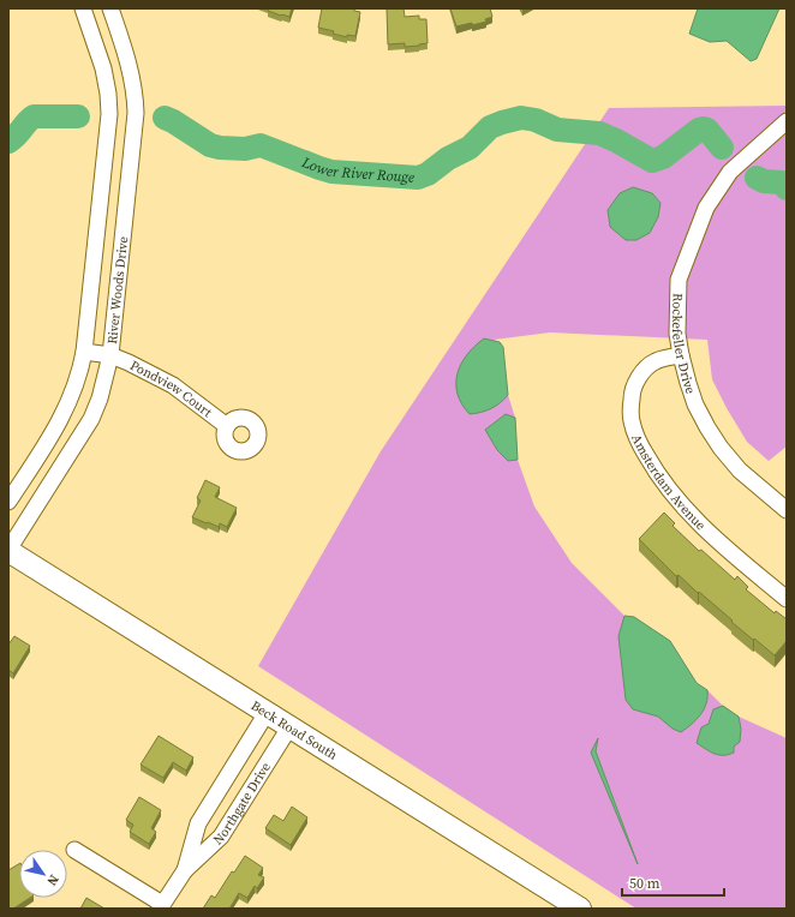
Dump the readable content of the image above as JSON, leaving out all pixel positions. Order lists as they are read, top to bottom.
{
  "streets": {
    "main road": ["Beck Road South"],
    "street": [
      "River Woods Drive",
      "Rockefeller Drive",
      "Pondview Court",
      "Amsterdam Avenue",
      "Northgate Drive"
    ]
  },
  "crossings": [
    ["River Woods Drive", "Pondview Court"],
    ["River Woods Drive", "Beck Road South"],
    ["Rockefeller Drive", "Amsterdam Avenue"],
    ["Beck Road South", "Northgate Drive"]
  ],
  "water": ["Lower River Rouge"],
  "scale_bar": "50 m",
  "north": "bottom right"
}
